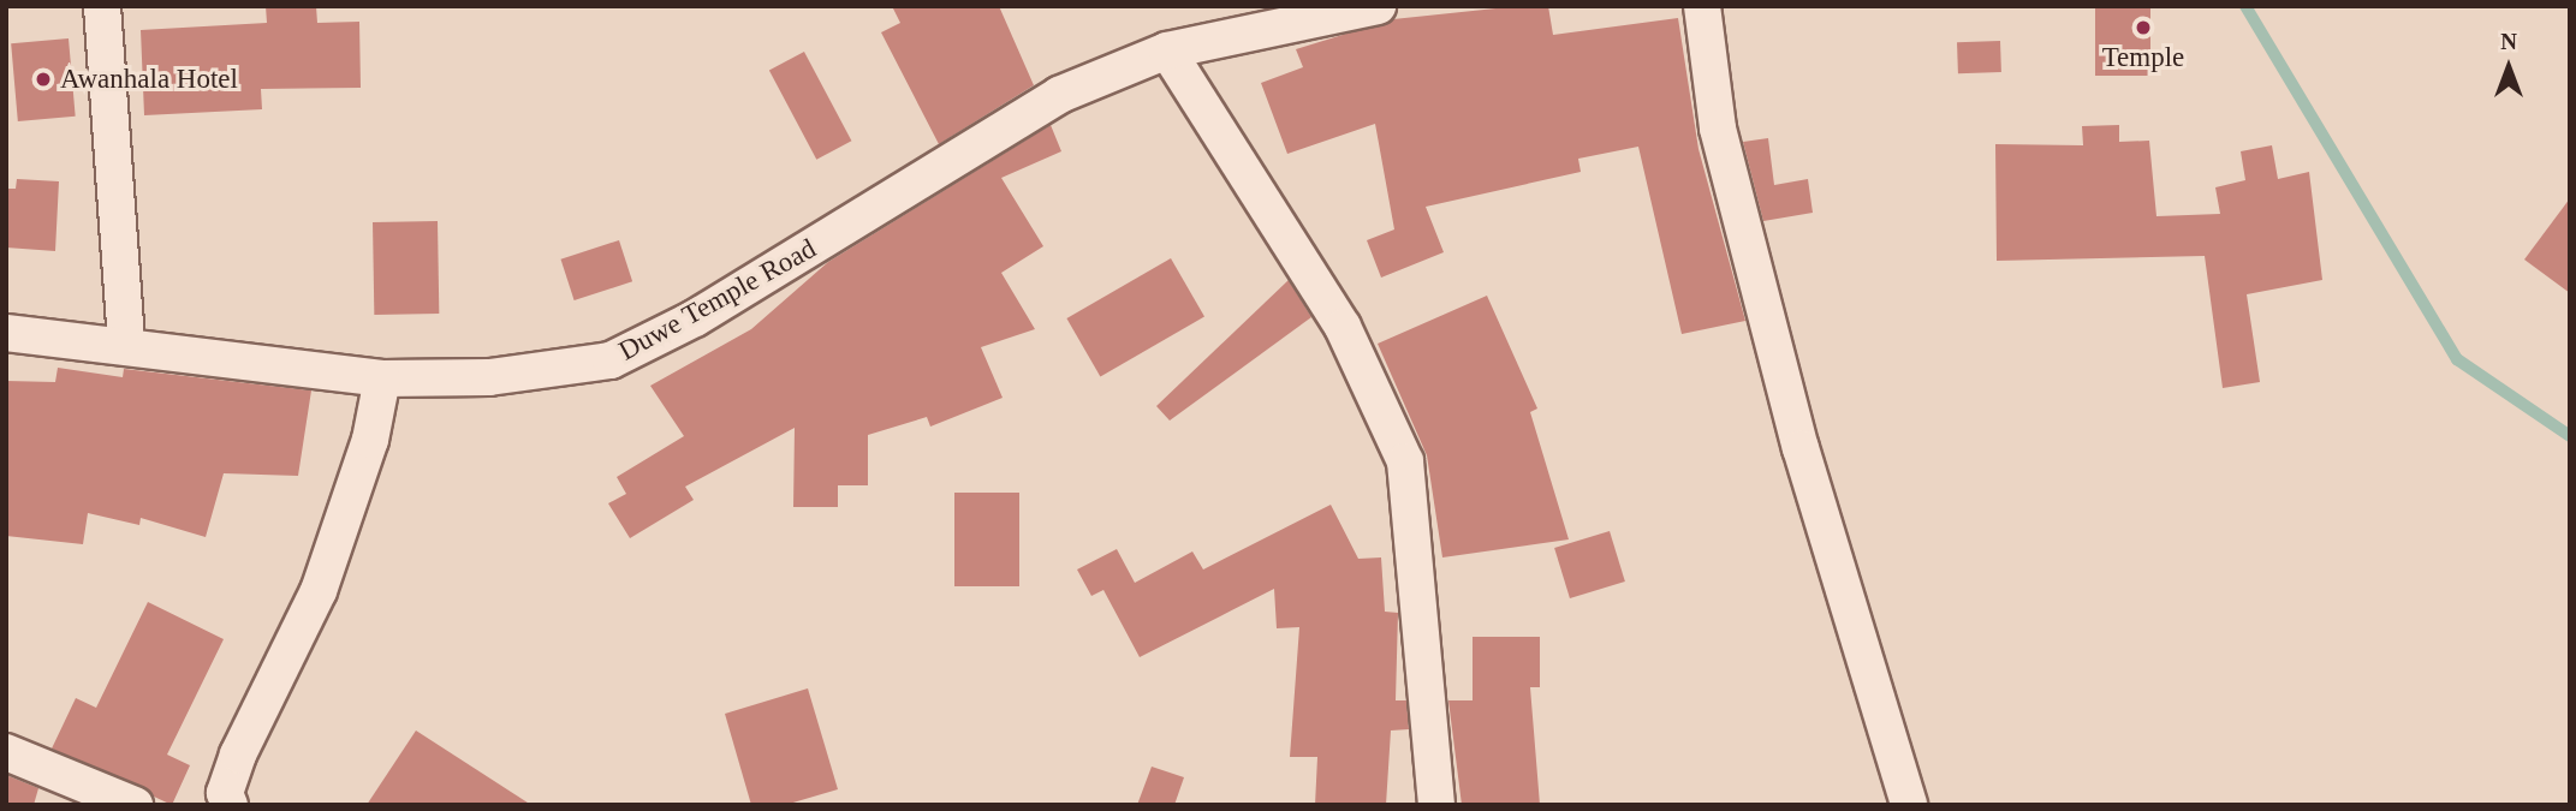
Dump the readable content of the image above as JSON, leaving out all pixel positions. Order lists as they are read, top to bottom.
{
  "streets": {
    "street": ["Duwe Temple Road"]
  },
  "places": ["Temple", "Awanhala Hotel"],
  "north": "top"
}
